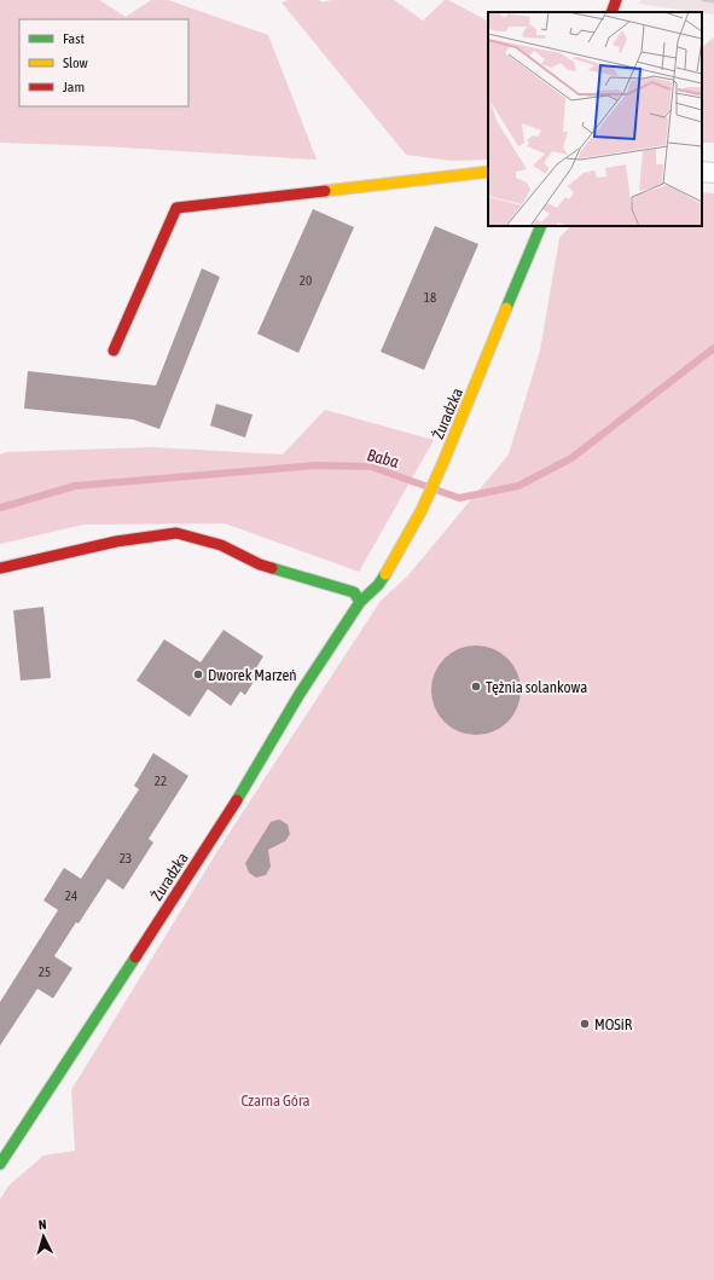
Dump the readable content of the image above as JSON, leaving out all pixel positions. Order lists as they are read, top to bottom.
{
  "streets": {
    "street": ["Żuradzka"]
  },
  "water": ["Baba"],
  "parks": ["Czarna Góra"],
  "places": ["Dworek Marzeń", "Tężnia solankowa", "MOSiR"],
  "house_numbers": [
    "20",
    "18",
    "22",
    "23",
    "24",
    "25"
  ],
  "legend": ["Fast", "Slow", "Jam"],
  "north": "top"
}
